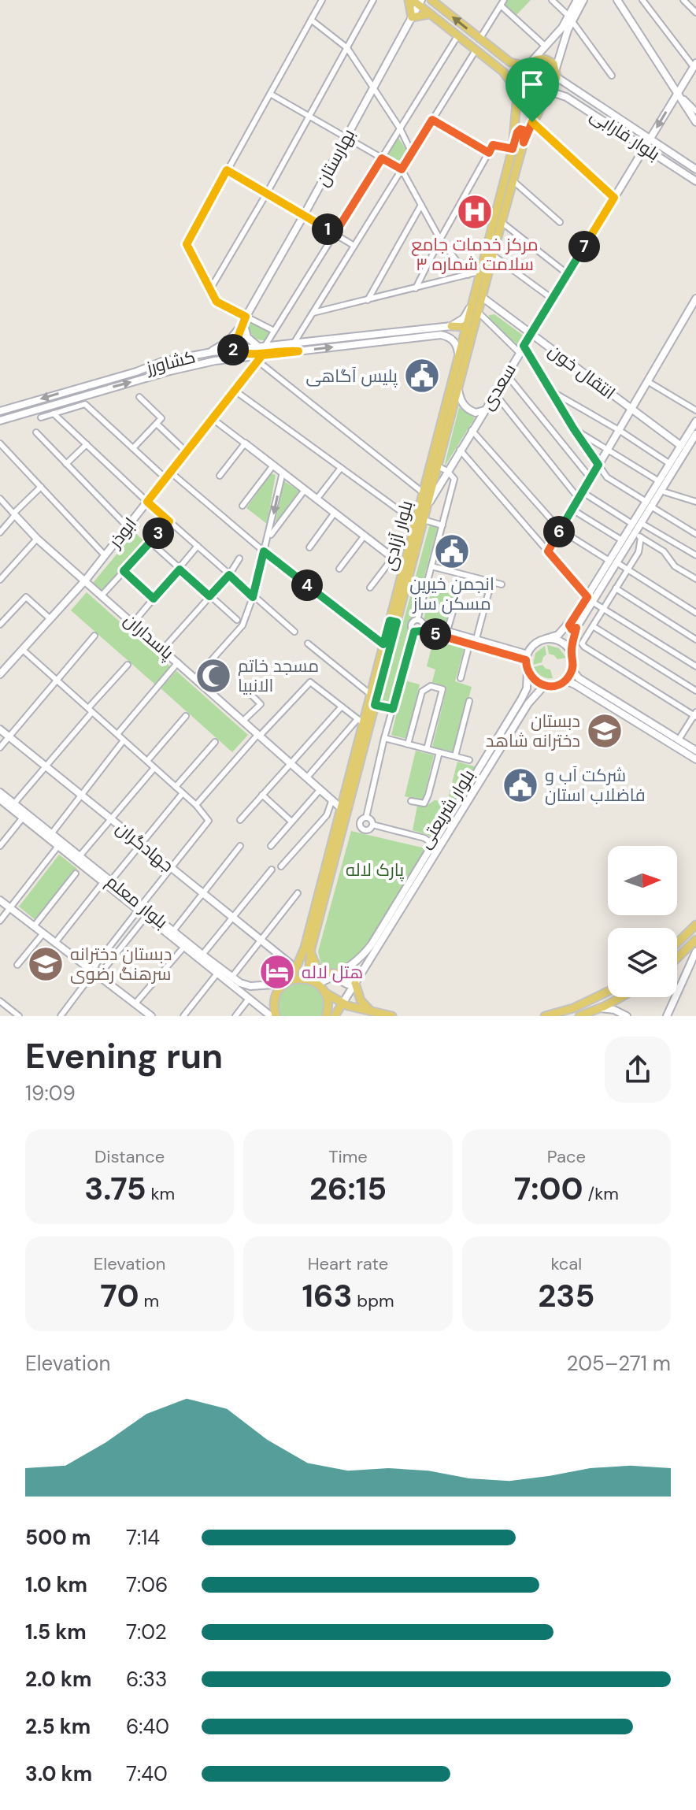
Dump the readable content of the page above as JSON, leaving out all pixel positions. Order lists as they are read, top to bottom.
{
  "streets": {
    "main road": [
      "بلوار فارابی",
      "بهارستان",
      "کشاورز",
      "انتقال خون",
      "سعدی",
      "ابوذر",
      "بلوار آزادی",
      "پاسداران",
      "بلوار شریعتی",
      "جهادگران",
      "بلوار معلم"
    ]
  },
  "crossings": [
    ["بلوار فارابی", "سعدی"],
    ["بلوار فارابی", "بلوار آزادی"],
    ["بهارستان", "کشاورز"],
    ["کشاورز", "ابوذر"],
    ["کشاورز", "بلوار آزادی"],
    ["انتقال خون", "سعدی"],
    ["انتقال خون", "بلوار آزادی"],
    ["سعدی", "بلوار آزادی"],
    ["ابوذر", "پاسداران"],
    ["بلوار آزادی", "پاسداران"],
    ["بلوار آزادی", "بلوار شریعتی"],
    ["بلوار آزادی", "بلوار معلم"]
  ],
  "parks": ["پارک لاله"],
  "places": {
    "hospital": ["مرکز خدمات جامع سلامت شماره ۳"],
    "public building": ["پلیس آگاهی", "انجمن خیرین مسکن ساز", "شرکت آب و فاضلاب استان"],
    "mosque": ["مسجد خاتم الانبیا"],
    "school or university": ["دبستان دخترانه شاهد", "دبستان دخترانه سرهنگ رضوی"],
    "hotel": ["هتل لاله"]
  },
  "north": "right",
  "page": {
    "pins": [
      "1",
      "7",
      "2",
      "6",
      "3",
      "4",
      "5"
    ],
    "heading": ["Evening run", "19:09"],
    "stats": [
      ["Distance", "3.75 km"],
      ["Time", "26:15"],
      ["Pace", "7:00 /km"],
      ["Elevation", "70 m"],
      ["Heart rate", "163 bpm"],
      ["kcal", "235"]
    ],
    "chart": ["Elevation", "205–271 m"],
    "list": [
      {
        "name": "500 m",
        "note": "7:14"
      },
      {
        "name": "1.0 km",
        "note": "7:06"
      },
      {
        "name": "1.5 km",
        "note": "7:02"
      },
      {
        "name": "2.0 km",
        "note": "6:33"
      },
      {
        "name": "2.5 km",
        "note": "6:40"
      },
      {
        "name": "3.0 km",
        "note": "7:40"
      }
    ]
  }
}
